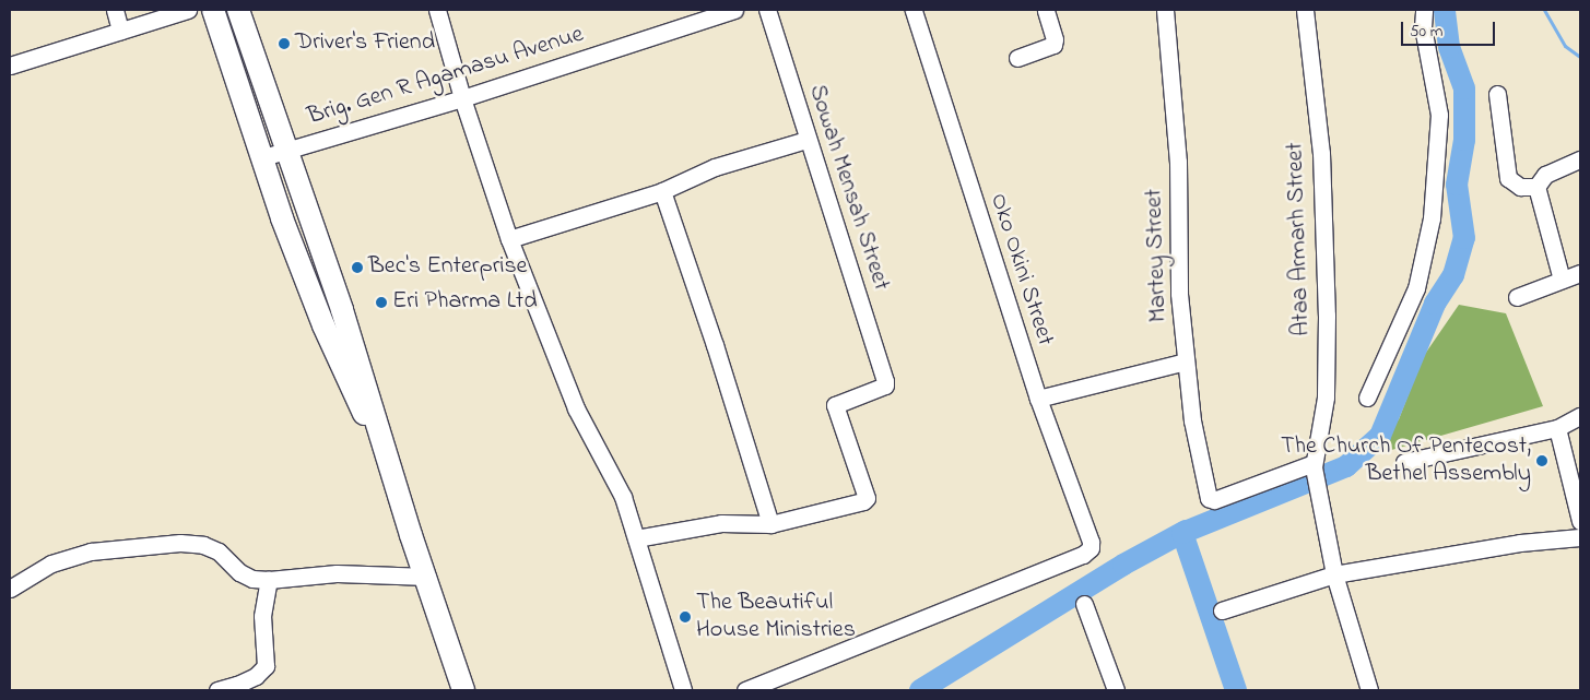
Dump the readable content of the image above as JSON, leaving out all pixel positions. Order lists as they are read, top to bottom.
{
  "streets": {
    "street": [
      "Brig. Gen R Agamasu Avenue",
      "Sowah Mensah Street",
      "Ataa Armarh Street",
      "Martey Street",
      "Oko Okini Street"
    ]
  },
  "crossings": [
    ["Ataa Armarh Street", "Martey Street"]
  ],
  "places": [
    "Driver's Friend",
    "Bec's Enterprise",
    "Eri Pharma Ltd",
    "The Church Of Pentecost, Bethel Assembly",
    "The Beautiful House Ministries"
  ],
  "scale_bar": "50 m"
}
